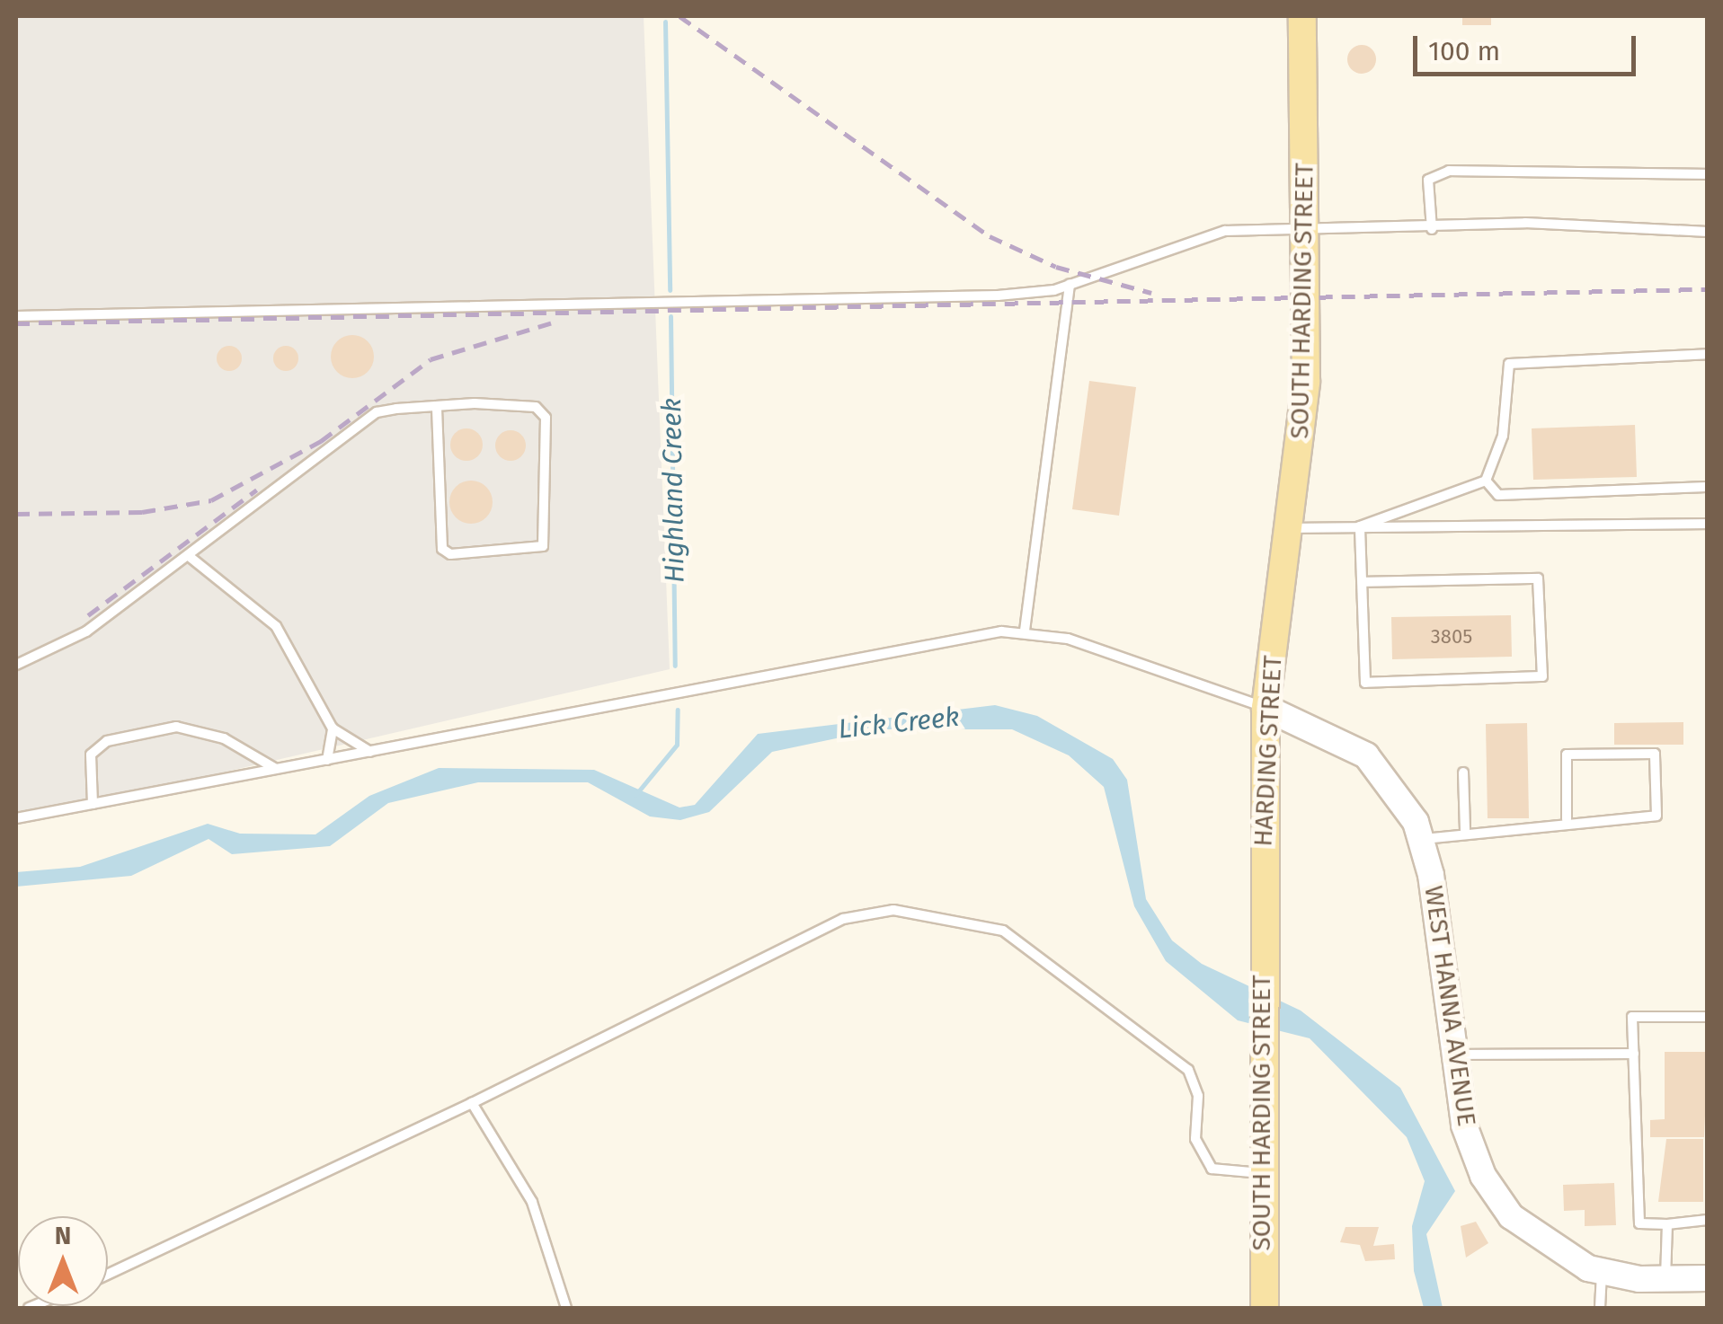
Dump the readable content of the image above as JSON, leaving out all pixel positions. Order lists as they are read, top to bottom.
{
  "streets": {
    "main road": ["SOUTH HARDING STREET", "HARDING STREET", "WEST HANNA AVENUE"]
  },
  "crossings": [
    ["SOUTH HARDING STREET", "HARDING STREET"],
    ["HARDING STREET", "WEST HANNA AVENUE"]
  ],
  "water": ["Highland Creek", "Lick Creek"],
  "house_numbers": ["3805"],
  "scale_bar": "100 m",
  "north": "top"
}
